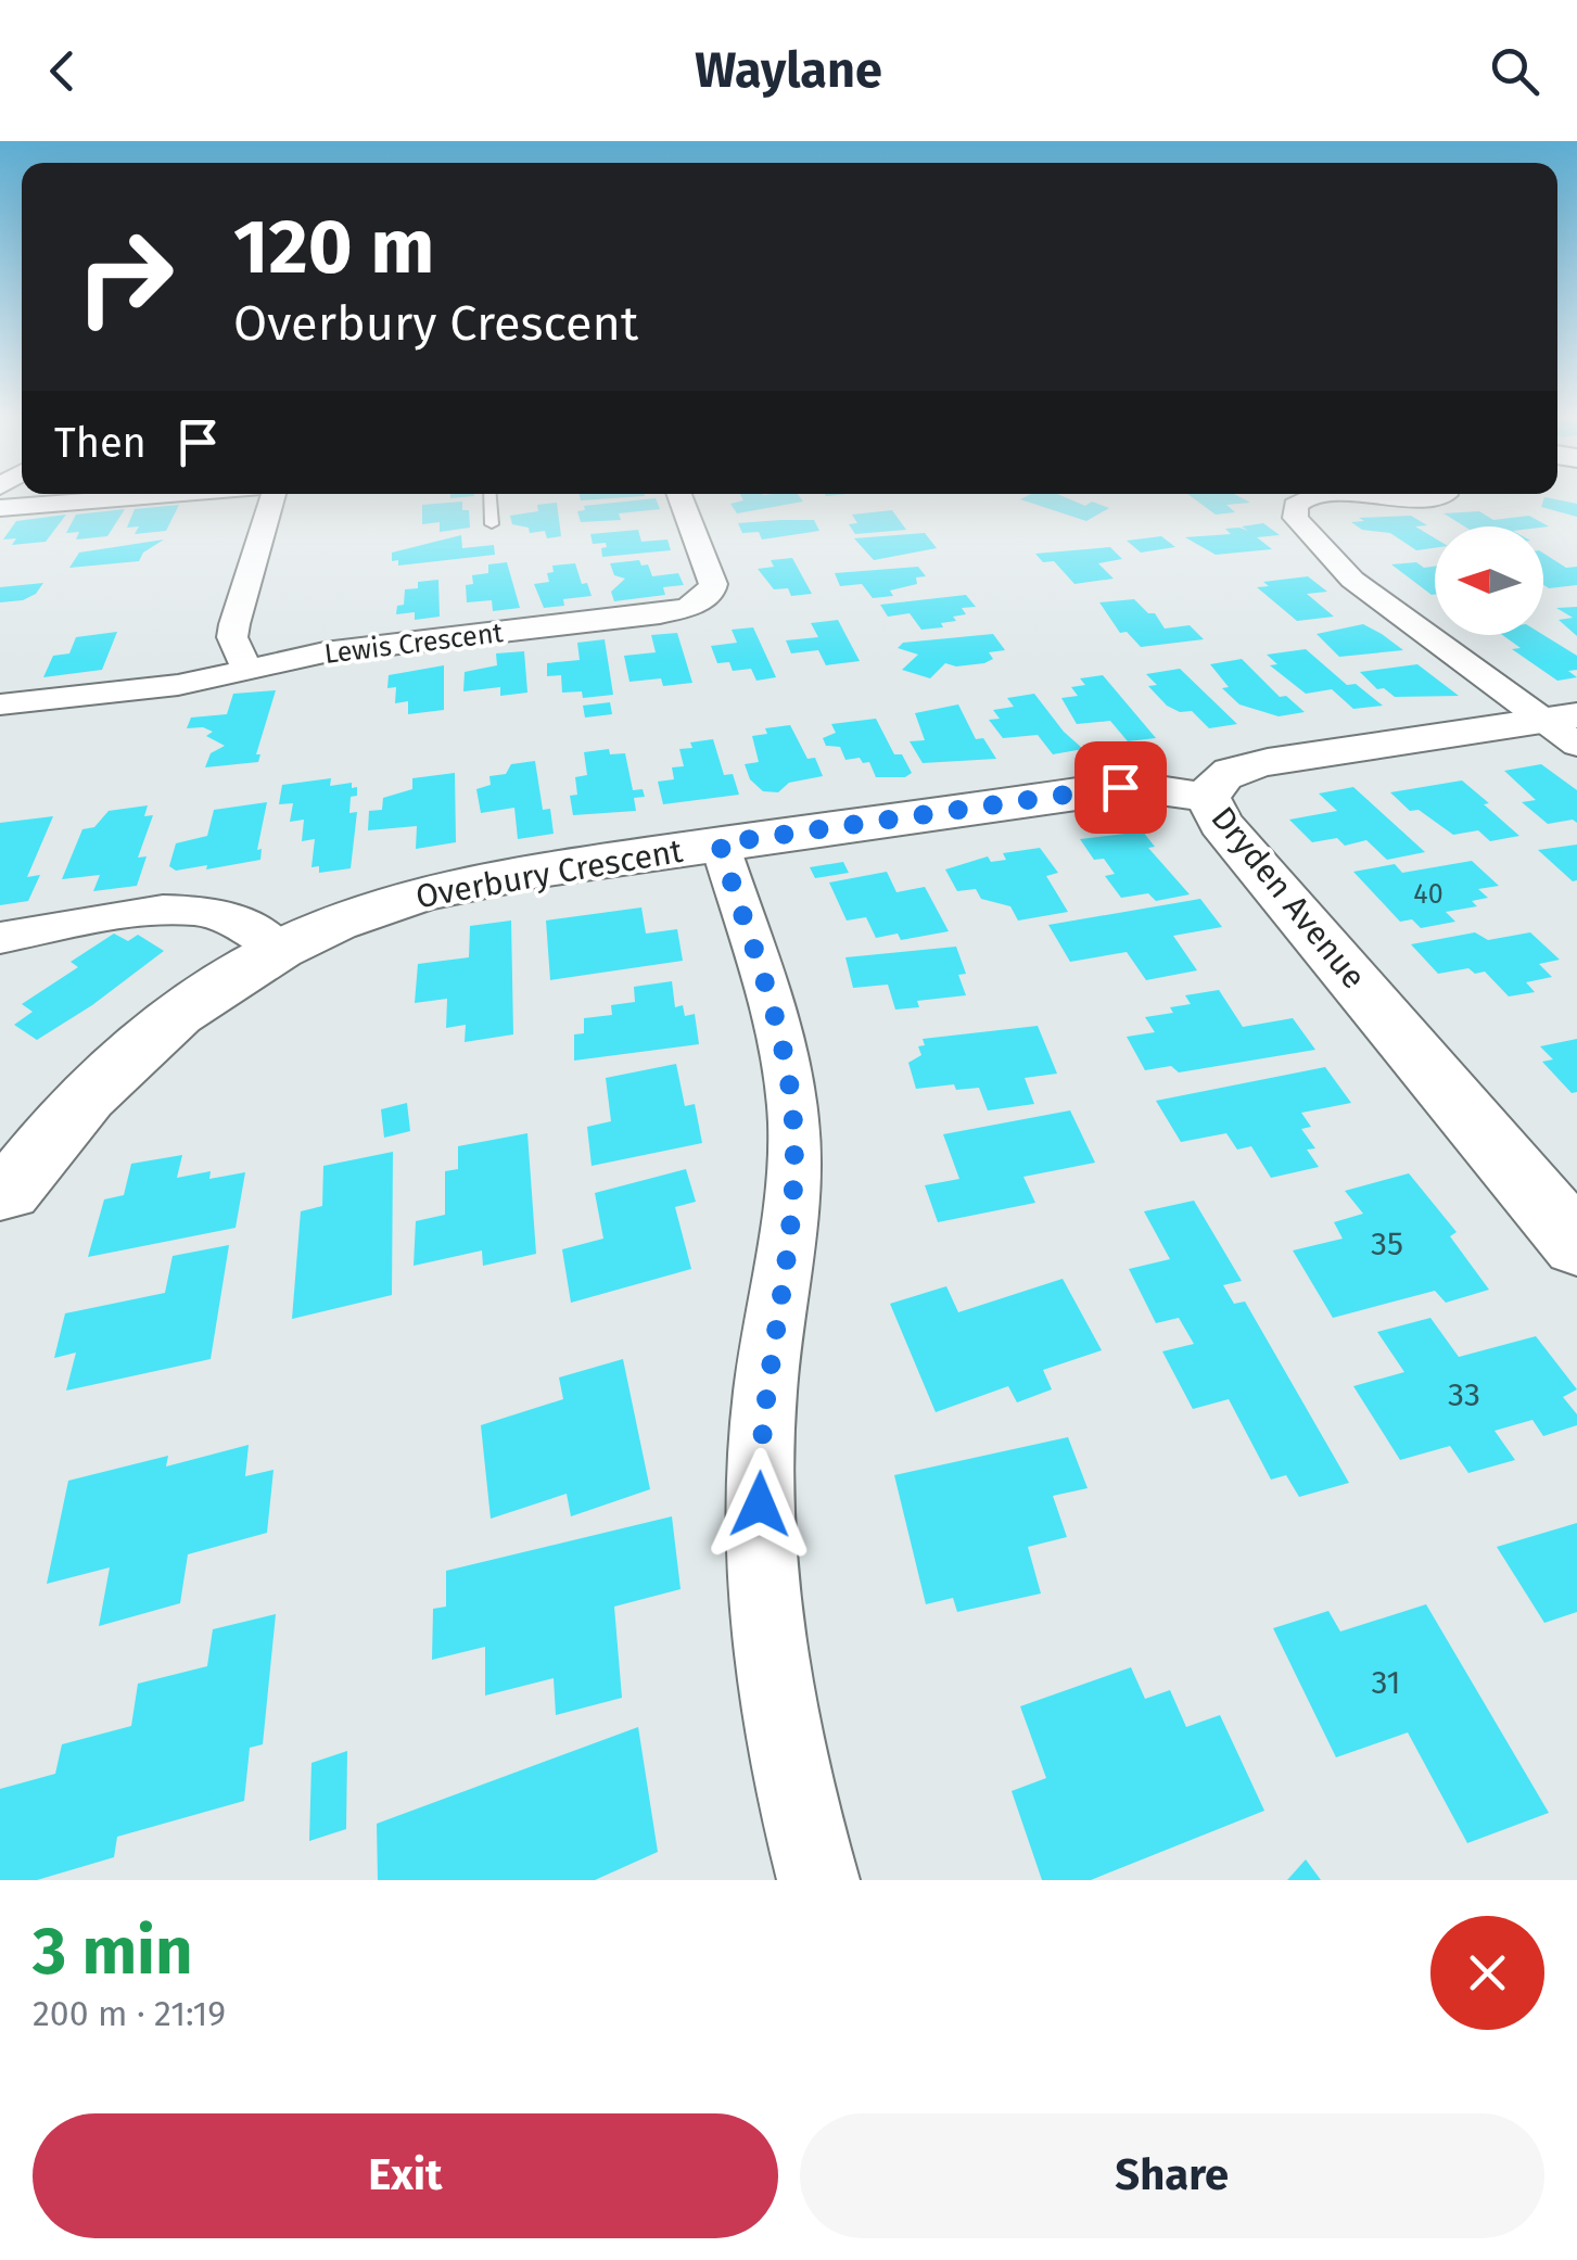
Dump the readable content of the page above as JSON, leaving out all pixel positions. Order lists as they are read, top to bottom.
{
  "streets": {
    "street": ["Lewis Crescent", "Overbury Crescent", "Dryden Avenue"]
  },
  "crossings": [
    ["Overbury Crescent", "Dryden Avenue"]
  ],
  "house_numbers": [
    "40",
    "35",
    "33",
    "31"
  ],
  "north": "left",
  "page": {
    "header": "Waylane",
    "turn": ["120 m", "Overbury Crescent"],
    "then": "Then",
    "heading": ["3 min", "200 m · 21:19"],
    "buttons": ["Exit", "Share"]
  }
}
